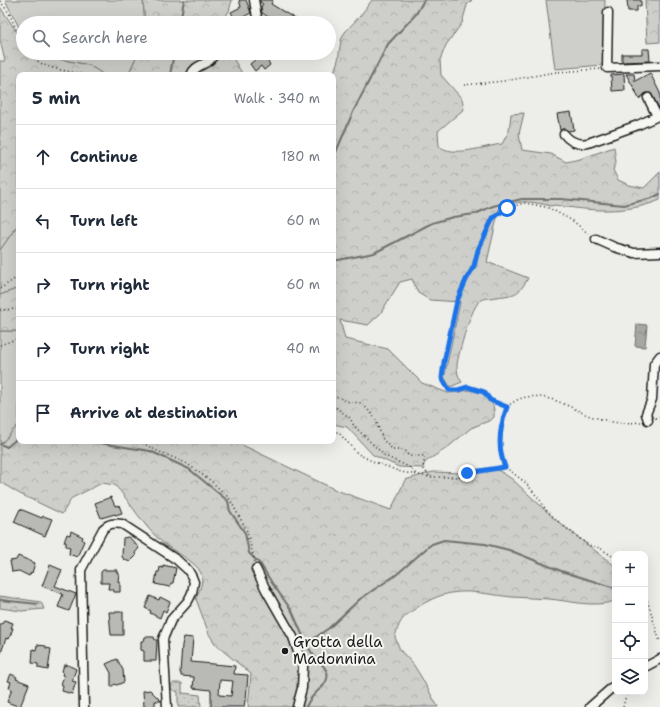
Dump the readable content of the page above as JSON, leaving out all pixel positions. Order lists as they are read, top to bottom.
{
  "places": ["Grotta della Madonnina"],
  "page": {
    "search": "Search here",
    "heading": ["5 min", "Walk · 340 m"],
    "list": [
      ["Continue", "180 m"],
      ["Turn left", "60 m"],
      ["Turn right", "60 m"],
      ["Turn right", "40 m"],
      "Arrive at destination"
    ],
    "map_buttons": ["+", "−"]
  }
}
